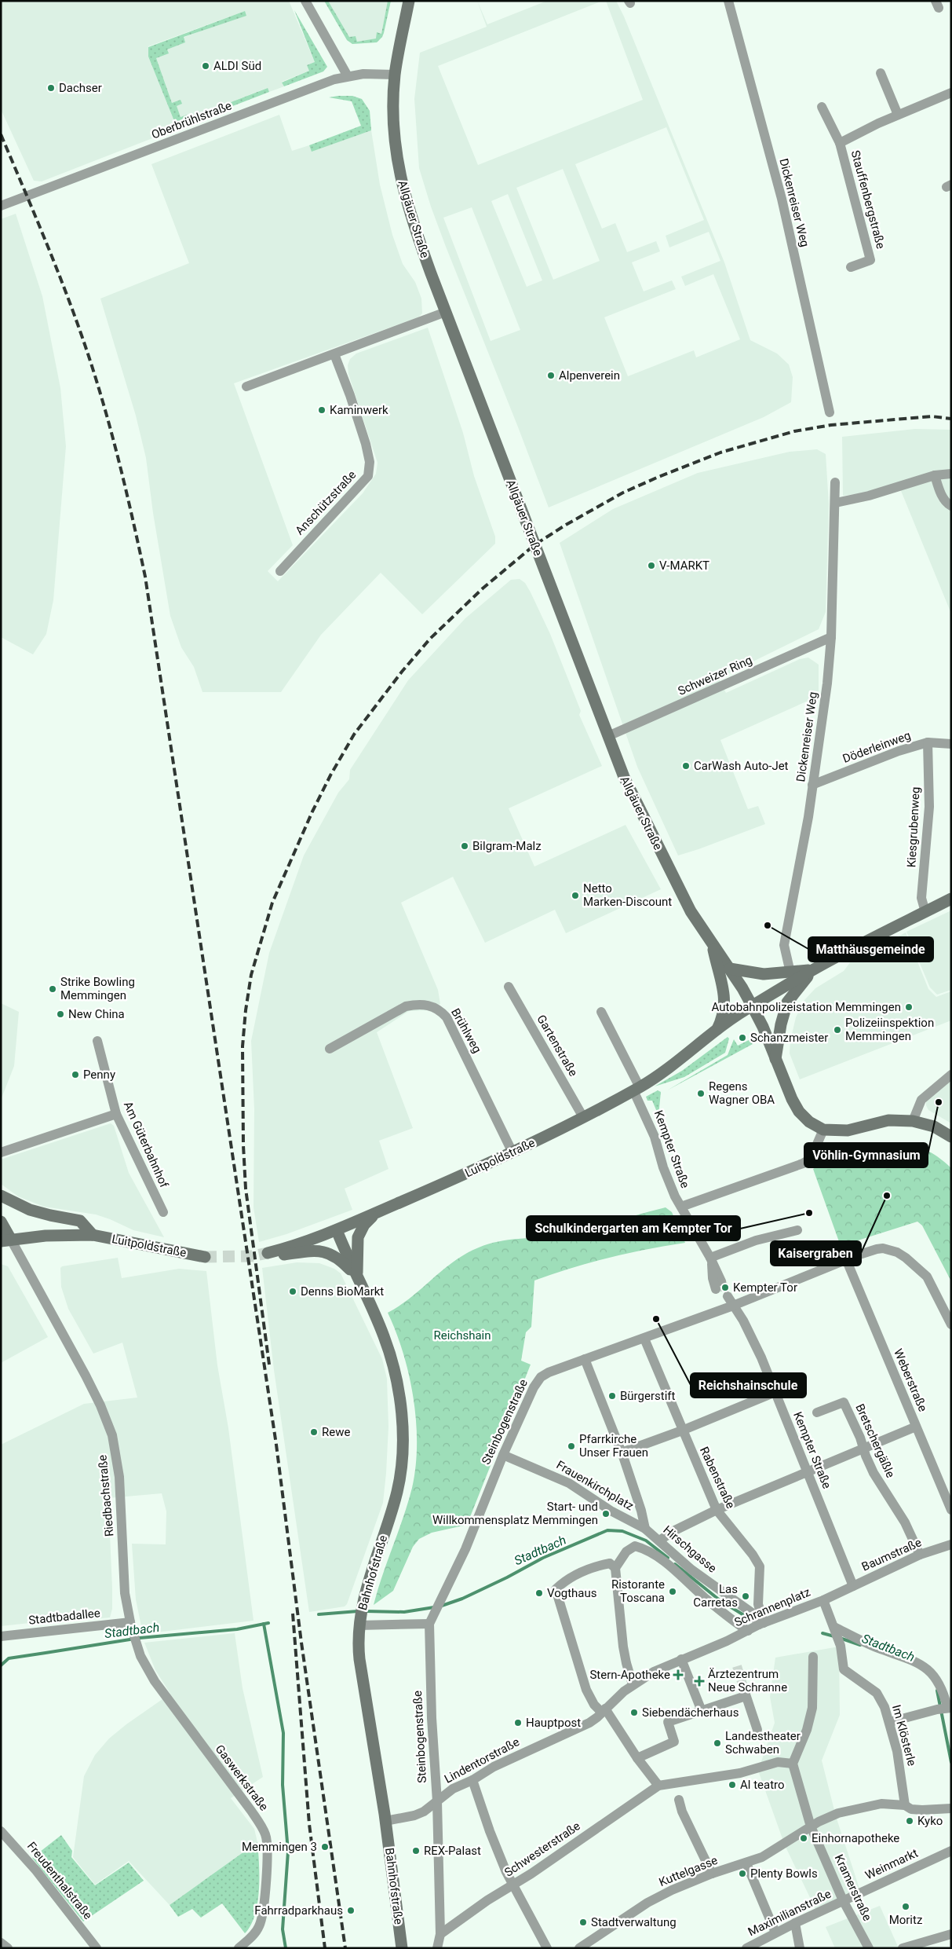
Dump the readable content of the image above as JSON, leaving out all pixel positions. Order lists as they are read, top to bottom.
{
  "streets": {
    "main road": ["Allgäuer Straße", "Luitpoldstraße", "Bahnhofstraße"],
    "street": [
      "Oberbrühlstraße",
      "Stauffenbergstraße",
      "Dickenreiser Weg",
      "Anschützstraße",
      "Schweizer Ring",
      "Döderleinweg",
      "Kiesgrubenweg",
      "Brühlweg",
      "Gartenstraße",
      "Am Güterbahnhof",
      "Kempter Straße",
      "Weberstraße",
      "Steinbogenstraße",
      "Bretschergäßle",
      "Rabenstraße",
      "Frauenkirchplatz",
      "Riedbachstraße",
      "Hirschgasse",
      "Baumstraße",
      "Schrannenplatz",
      "Stadtbadallee",
      "Im Klösterle",
      "Lindentorstraße",
      "Gaswerkstraße",
      "Schwesterstraße",
      "Weinmarkt",
      "Kuttelgasse",
      "Freudenthalstraße",
      "Kramerstraße",
      "Maximilianstraße"
    ]
  },
  "crossings": [
    ["Oberbrühlstraße", "Allgäuer Straße"],
    ["Dickenreiser Weg", "Schweizer Ring"],
    ["Dickenreiser Weg", "Döderleinweg"],
    ["Allgäuer Straße", "Schweizer Ring"],
    ["Allgäuer Straße", "Luitpoldstraße"],
    ["Döderleinweg", "Kiesgrubenweg"],
    ["Kiesgrubenweg", "Luitpoldstraße"],
    ["Brühlweg", "Luitpoldstraße"],
    ["Gartenstraße", "Luitpoldstraße"],
    ["Kempter Straße", "Luitpoldstraße"],
    ["Kempter Straße", "Steinbogenstraße"],
    ["Kempter Straße", "Baumstraße"],
    ["Kempter Straße", "Schrannenplatz"],
    ["Luitpoldstraße", "Riedbachstraße"],
    ["Luitpoldstraße", "Bahnhofstraße"],
    ["Weberstraße", "Steinbogenstraße"],
    ["Steinbogenstraße", "Rabenstraße"],
    ["Steinbogenstraße", "Frauenkirchplatz"],
    ["Steinbogenstraße", "Lindentorstraße"],
    ["Steinbogenstraße", "Schwesterstraße"],
    ["Bretschergäßle", "Baumstraße"],
    ["Rabenstraße", "Hirschgasse"],
    ["Rabenstraße", "Schrannenplatz"],
    ["Frauenkirchplatz", "Hirschgasse"],
    ["Riedbachstraße", "Stadtbadallee"],
    ["Riedbachstraße", "Gaswerkstraße"],
    ["Hirschgasse", "Schrannenplatz"],
    ["Baumstraße", "Schrannenplatz"],
    ["Bahnhofstraße", "Lindentorstraße"],
    ["Schrannenplatz", "Im Klösterle"],
    ["Schrannenplatz", "Lindentorstraße"],
    ["Im Klösterle", "Kuttelgasse"],
    ["Weinmarkt", "Kramerstraße"],
    ["Weinmarkt", "Maximilianstraße"],
    ["Kuttelgasse", "Kramerstraße"],
    ["Kramerstraße", "Maximilianstraße"]
  ],
  "water": ["Stadtbach"],
  "parks": ["Reichshain"],
  "places": {
    "other": [
      "ALDI Süd",
      "Dachser",
      "Alpenverein",
      "Kaminwerk",
      "V-MARKT",
      "CarWash Auto-Jet",
      "Bilgram-Malz",
      "Netto Marken-Discount",
      "Matthäusgemeinde",
      "Strike Bowling Memmingen",
      "Autobahnpolizeistation Memmingen",
      "New China",
      "Polizeiinspektion Memmingen",
      "Schanzmeister",
      "Penny",
      "Regens Wagner OBA",
      "Vöhlin-Gymnasium",
      "Kaisergraben",
      "Schulkindergarten am Kempter Tor",
      "Kempter Tor",
      "Denns BioMarkt",
      "Reichshainschule",
      "Bürgerstift",
      "Rewe",
      "Pfarrkirche Unser Frauen",
      "Start- und Willkommensplatz Memmingen",
      "Ristorante Toscana",
      "Vogthaus",
      "Las Carretas",
      "Siebendächerhaus",
      "Hauptpost",
      "Landestheater Schwaben",
      "Al teatro",
      "Kyko",
      "Einhornapotheke",
      "Memmingen 3",
      "REX-Palast",
      "Plenty Bowls",
      "Moritz",
      "Fahrradparkhaus",
      "Stadtverwaltung"
    ],
    "health": ["Stern-Apotheke", "Ärztezentrum Neue Schranne"]
  }
}
